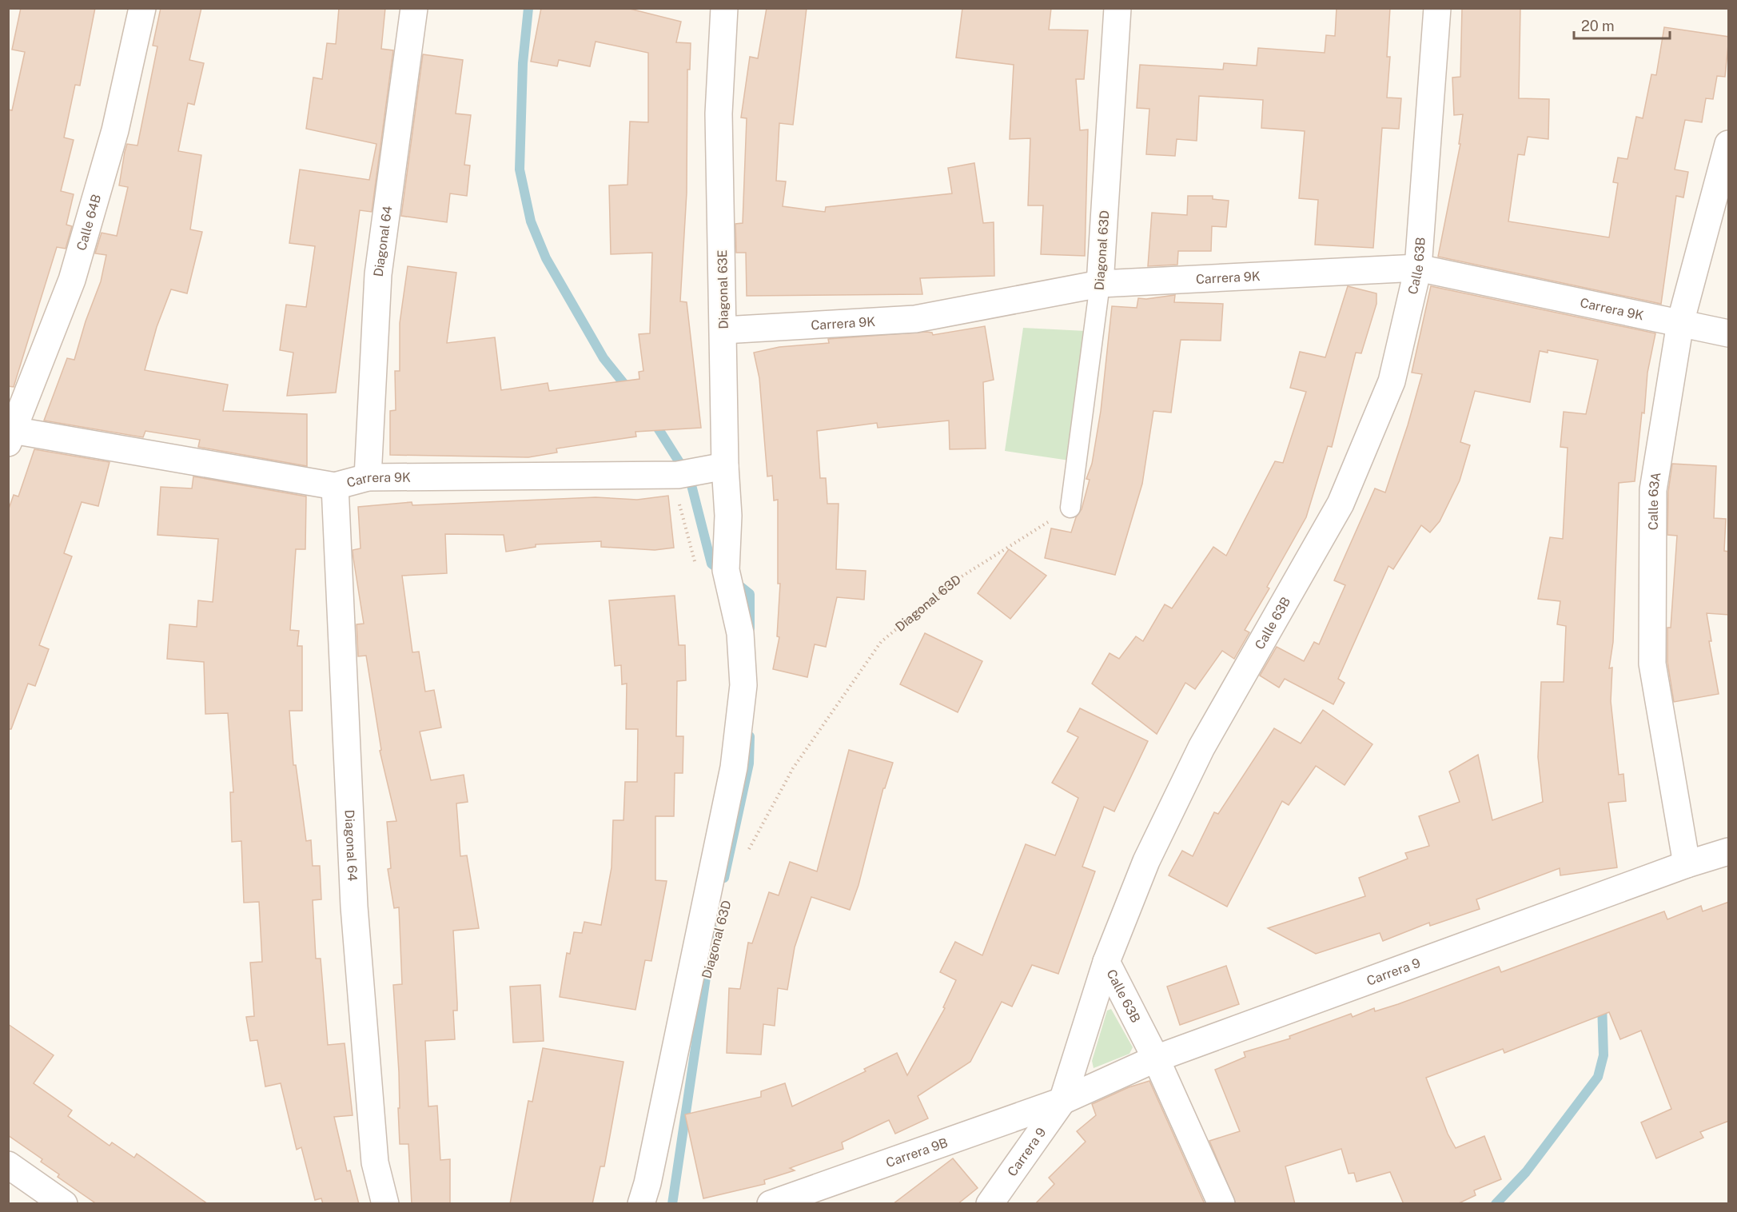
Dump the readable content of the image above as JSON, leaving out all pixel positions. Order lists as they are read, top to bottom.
{
  "streets": {
    "street": [
      "Calle 64B",
      "Diagonal 64",
      "Diagonal 63D",
      "Calle 63B",
      "Carrera 9K",
      "Diagonal 63E",
      "Calle 63A",
      "Carrera 9",
      "Carrera 9B"
    ]
  },
  "crossings": [
    ["Calle 64B", "Carrera 9K"],
    ["Diagonal 64", "Carrera 9K"],
    ["Diagonal 63D", "Carrera 9K"],
    ["Diagonal 63D", "Diagonal 63E"],
    ["Calle 63B", "Carrera 9K"],
    ["Calle 63B", "Carrera 9"],
    ["Carrera 9K", "Diagonal 63E"],
    ["Carrera 9K", "Calle 63A"],
    ["Calle 63A", "Carrera 9"],
    ["Carrera 9", "Carrera 9B"]
  ],
  "scale_bar": "20 m"
}
